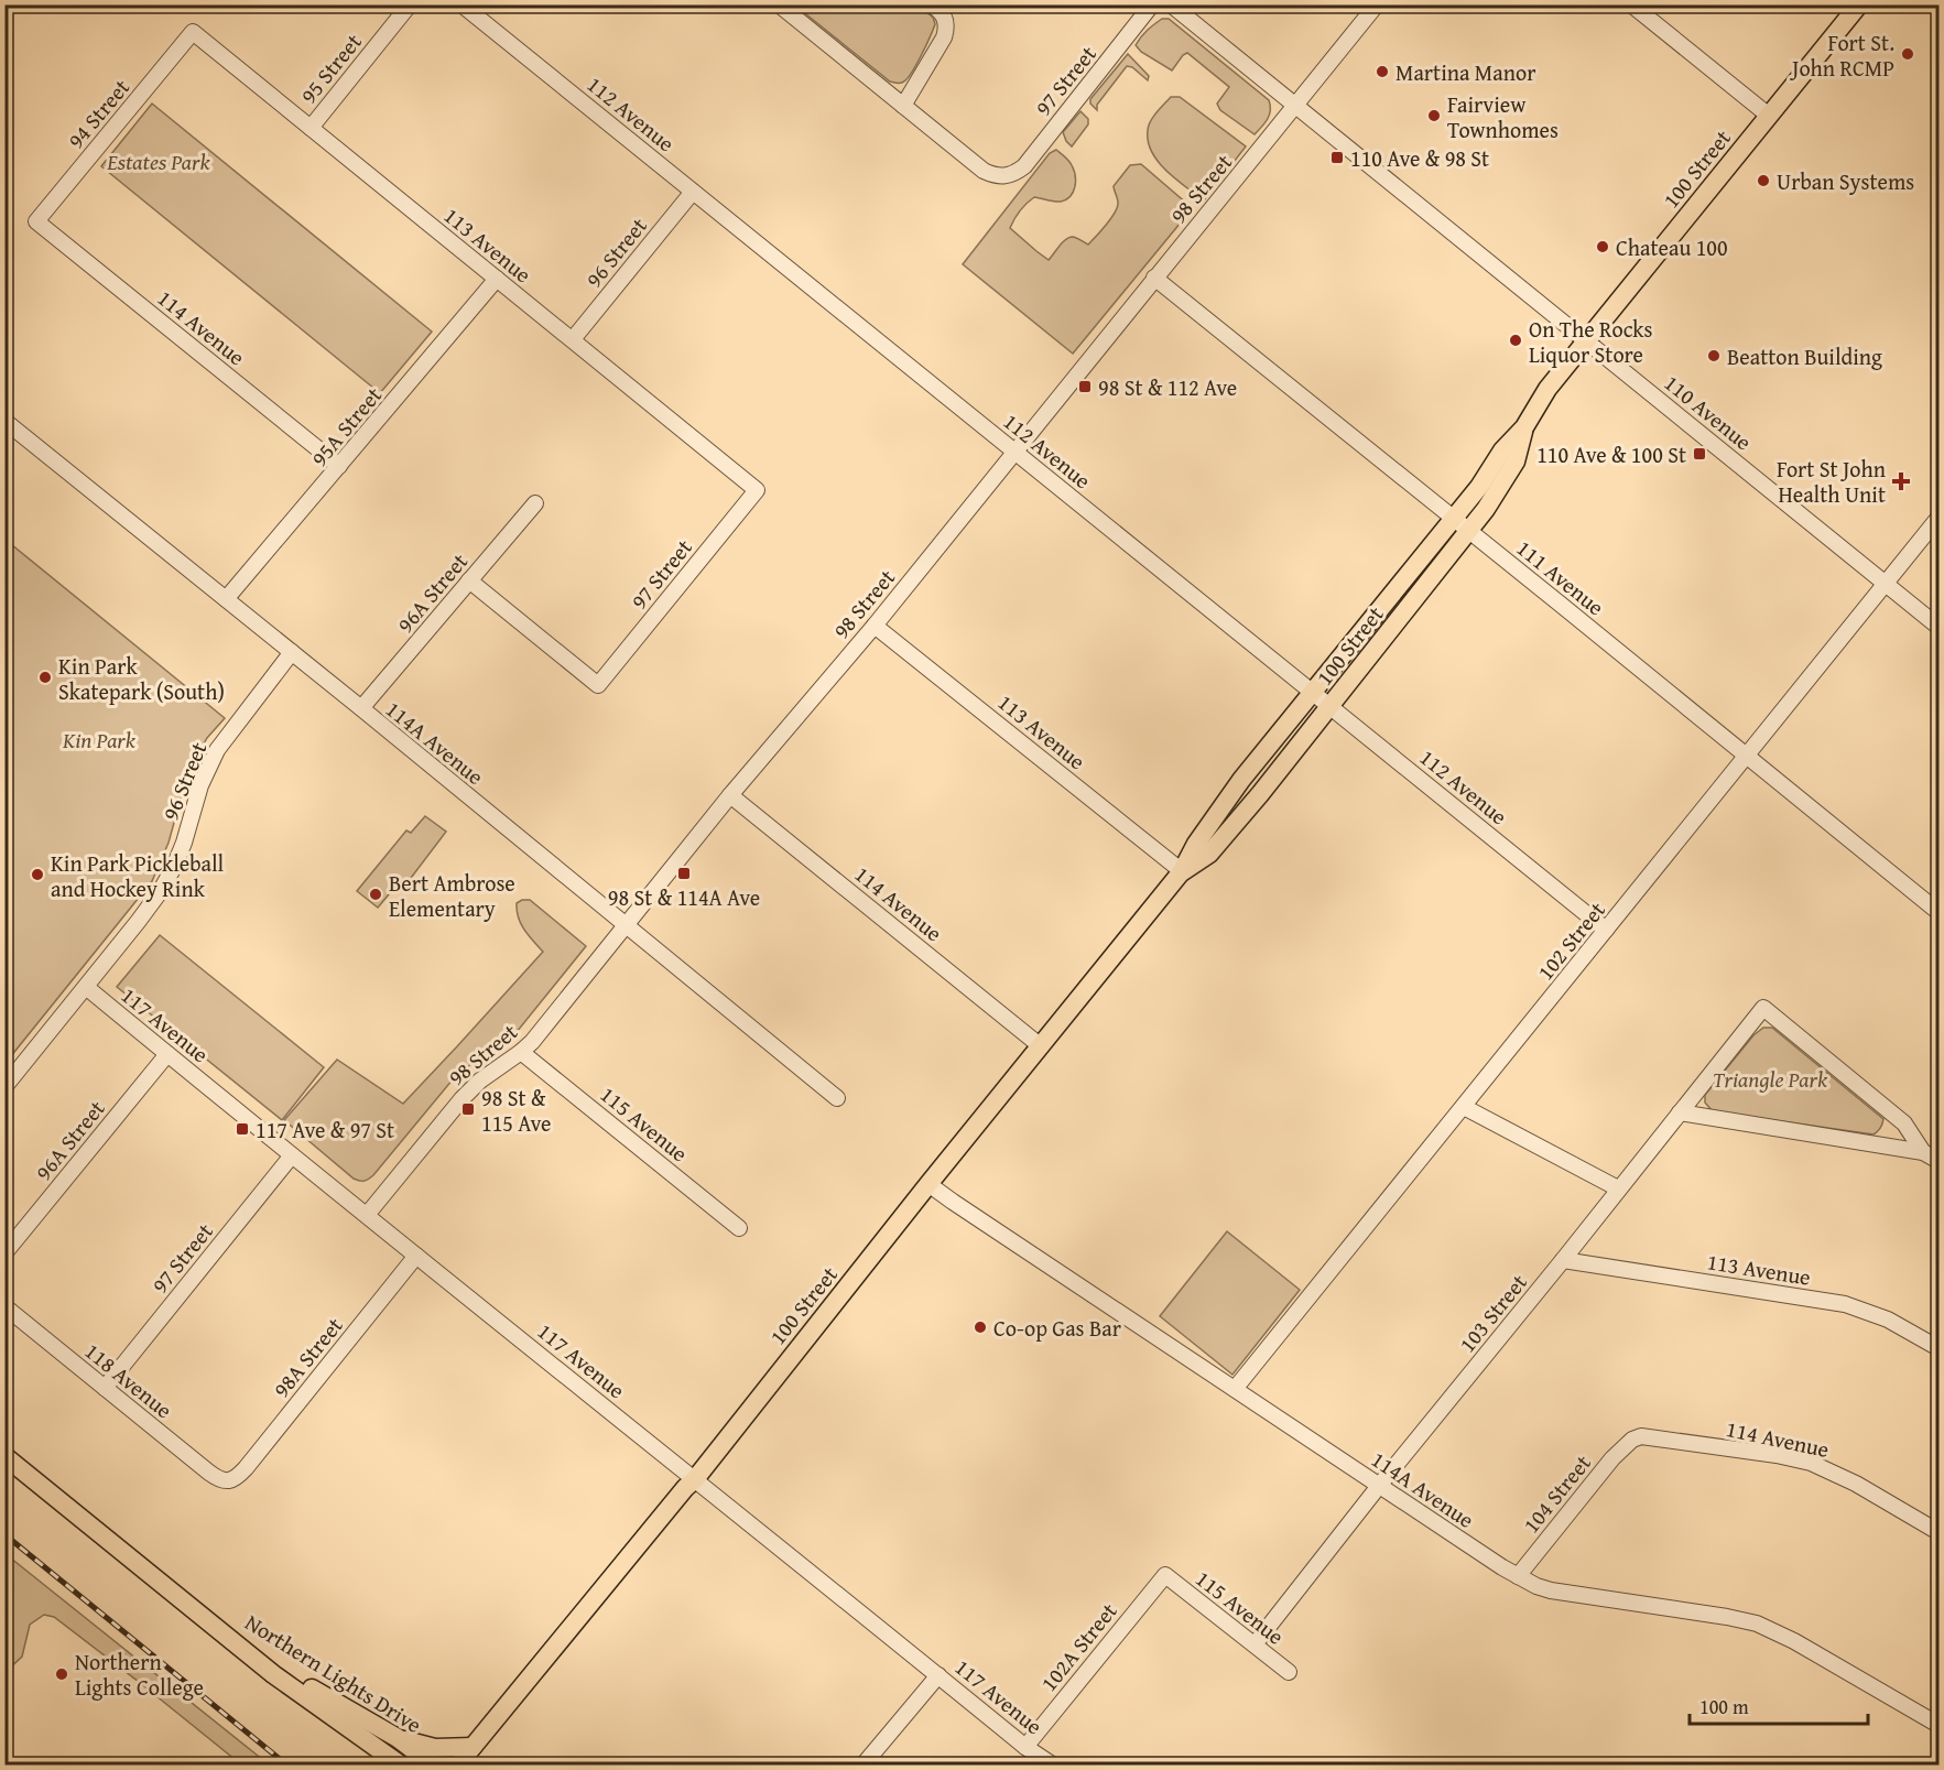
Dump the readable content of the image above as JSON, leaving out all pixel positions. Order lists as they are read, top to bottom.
{
  "streets": {
    "main road": ["100 Street", "Northern Lights Drive"],
    "street": [
      "95 Street",
      "97 Street",
      "94 Street",
      "112 Avenue",
      "98 Street",
      "113 Avenue",
      "96 Street",
      "114 Avenue",
      "110 Avenue",
      "95A Street",
      "111 Avenue",
      "96A Street",
      "114A Avenue",
      "102 Street",
      "117 Avenue",
      "115 Avenue",
      "103 Street",
      "98A Street",
      "118 Avenue",
      "104 Street",
      "102A Street"
    ]
  },
  "crossings": [
    ["95 Street", "113 Avenue"],
    ["97 Street", "113 Avenue"],
    ["97 Street", "96A Street"],
    ["97 Street", "117 Avenue"],
    ["97 Street", "118 Avenue"],
    ["94 Street", "113 Avenue"],
    ["94 Street", "114 Avenue"],
    ["112 Avenue", "100 Street"],
    ["112 Avenue", "98 Street"],
    ["112 Avenue", "96 Street"],
    ["112 Avenue", "102 Street"],
    ["100 Street", "113 Avenue"],
    ["100 Street", "114 Avenue"],
    ["100 Street", "110 Avenue"],
    ["100 Street", "111 Avenue"],
    ["100 Street", "114A Avenue"],
    ["100 Street", "117 Avenue"],
    ["98 Street", "113 Avenue"],
    ["98 Street", "114 Avenue"],
    ["98 Street", "110 Avenue"],
    ["98 Street", "111 Avenue"],
    ["98 Street", "114A Avenue"],
    ["98 Street", "117 Avenue"],
    ["98 Street", "115 Avenue"],
    ["113 Avenue", "96 Street"],
    ["113 Avenue", "95A Street"],
    ["113 Avenue", "103 Street"],
    ["96 Street", "114A Avenue"],
    ["96 Street", "117 Avenue"],
    ["114 Avenue", "95A Street"],
    ["114 Avenue", "104 Street"],
    ["110 Avenue", "102 Street"],
    ["95A Street", "114A Avenue"],
    ["111 Avenue", "102 Street"],
    ["96A Street", "114A Avenue"],
    ["96A Street", "117 Avenue"],
    ["114A Avenue", "102 Street"],
    ["114A Avenue", "103 Street"],
    ["114A Avenue", "104 Street"],
    ["117 Avenue", "98A Street"],
    ["117 Avenue", "102A Street"],
    ["115 Avenue", "103 Street"],
    ["115 Avenue", "102A Street"],
    ["98A Street", "118 Avenue"]
  ],
  "parks": ["Estates Park", "Kin Park", "Triangle Park"],
  "places": {
    "other": [
      "Fort St. John RCMP",
      "Martina Manor",
      "Fairview Townhomes",
      "Urban Systems",
      "Chateau 100",
      "On The Rocks Liquor Store",
      "Beatton Building",
      "Kin Park Skatepark (South)",
      "Kin Park Pickleball and Hockey Rink",
      "Bert Ambrose Elementary",
      "Co-op Gas Bar",
      "Northern Lights College"
    ],
    "transit": [
      "110 Ave & 98 St",
      "98 St & 112 Ave",
      "110 Ave & 100 St",
      "98 St & 114A Ave",
      "98 St & 115 Ave",
      "117 Ave & 97 St"
    ],
    "health": ["Fort St John Health Unit"]
  },
  "scale_bar": "100 m"
}
